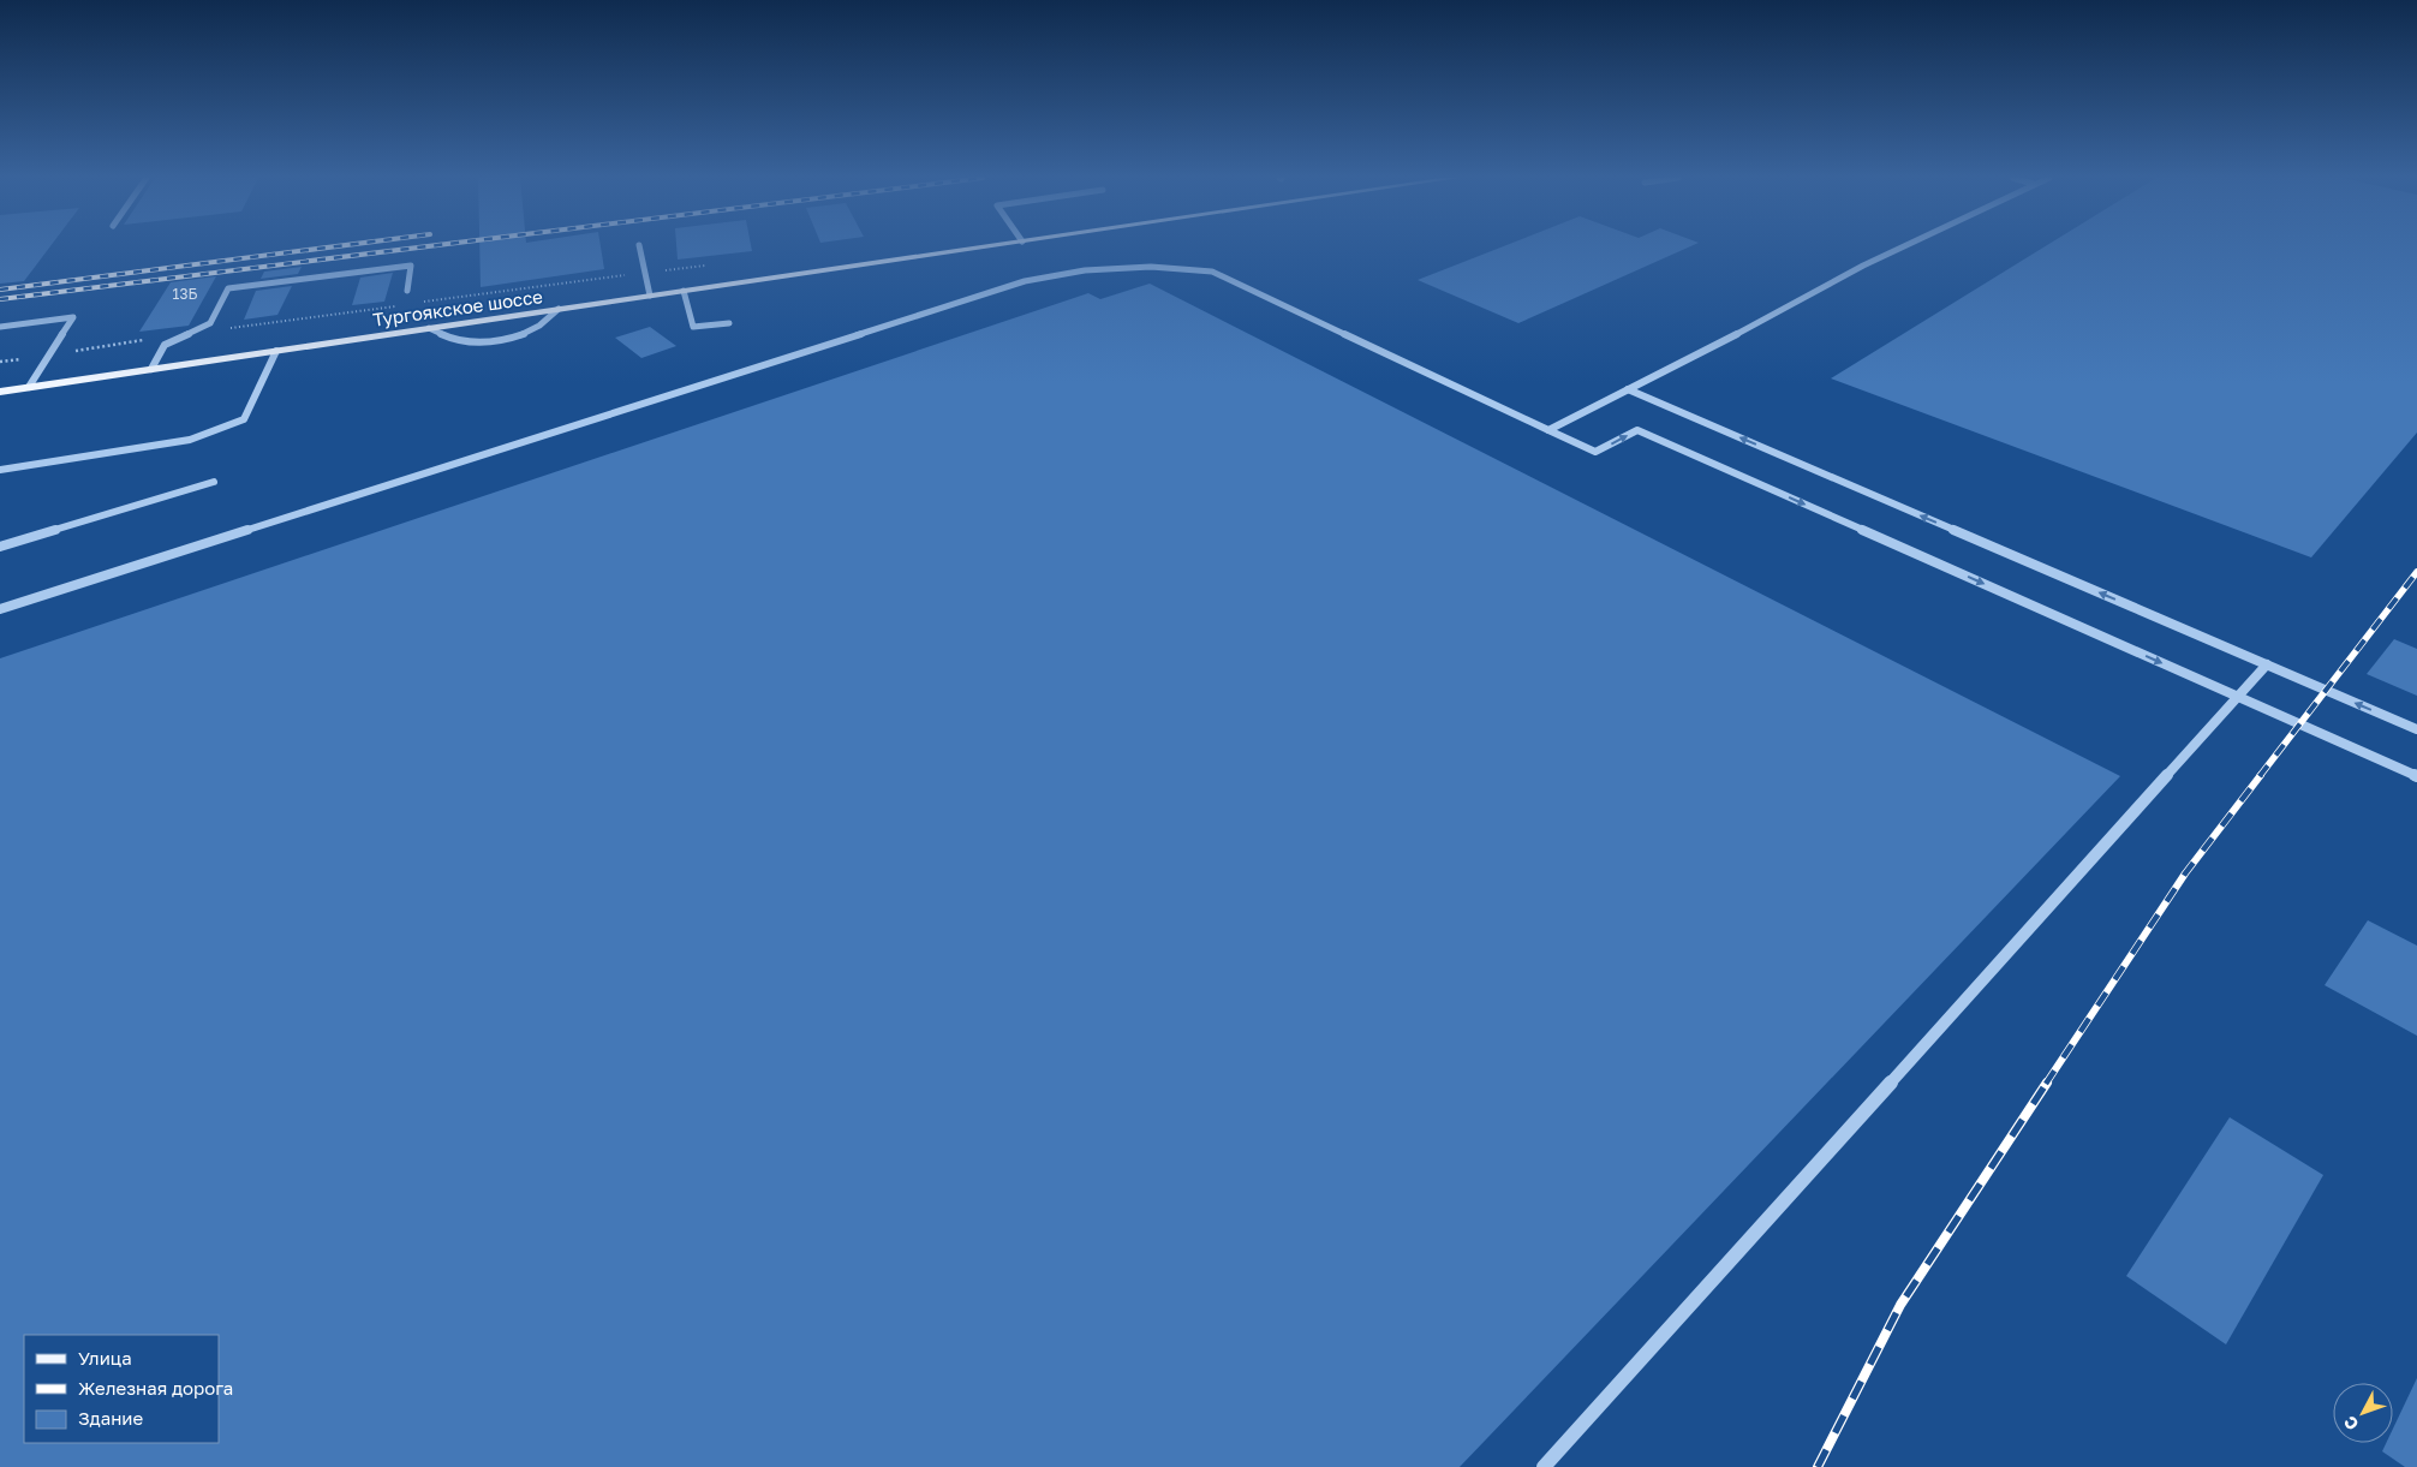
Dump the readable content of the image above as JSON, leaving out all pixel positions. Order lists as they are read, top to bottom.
{
  "streets": {
    "main road": ["Тургоякское шоссе"]
  },
  "house_numbers": ["13Б"],
  "legend": ["Улица", "Железная дорога", "Здание"],
  "north": "bottom left"
}
